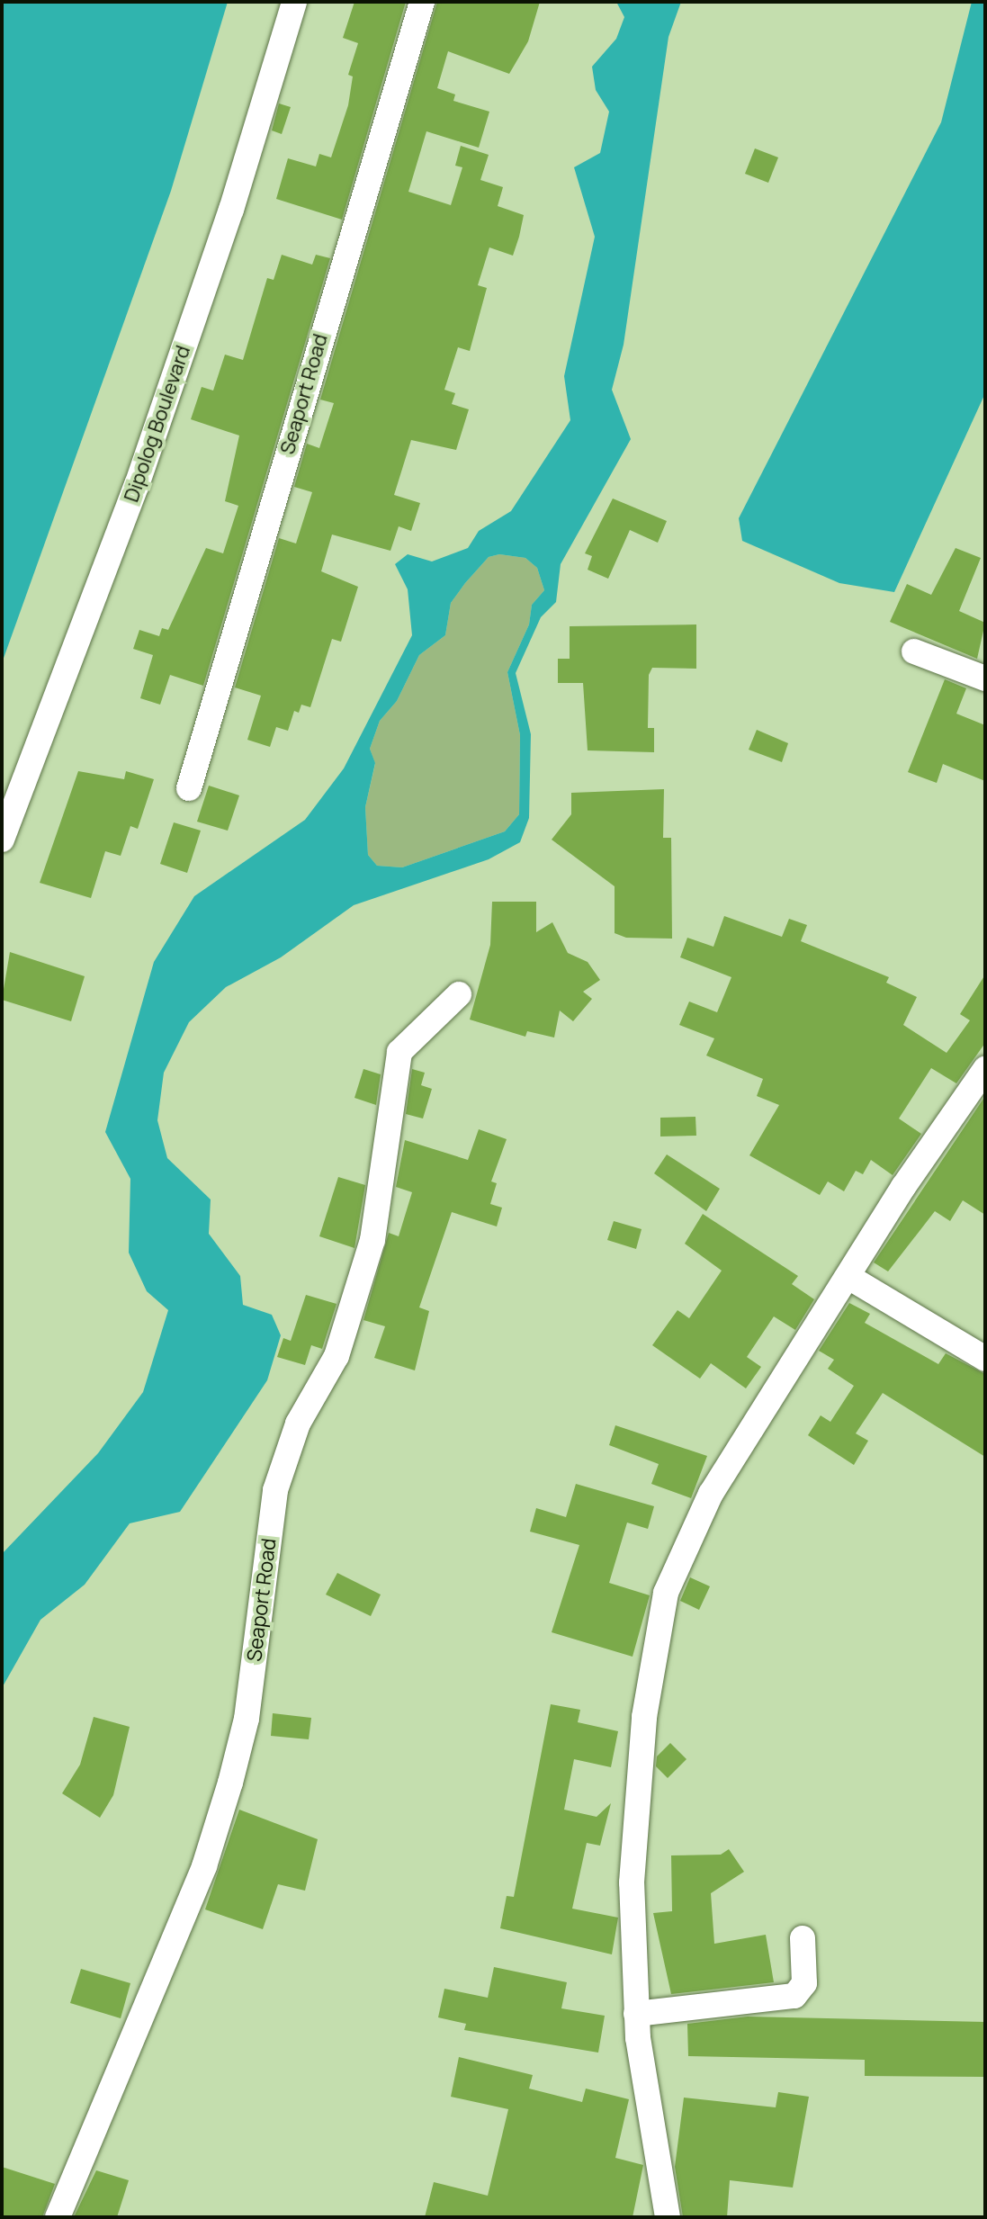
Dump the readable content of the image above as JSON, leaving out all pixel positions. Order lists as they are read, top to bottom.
{
  "streets": {
    "street": ["Seaport Road", "Dipolog Boulevard"]
  }
}
